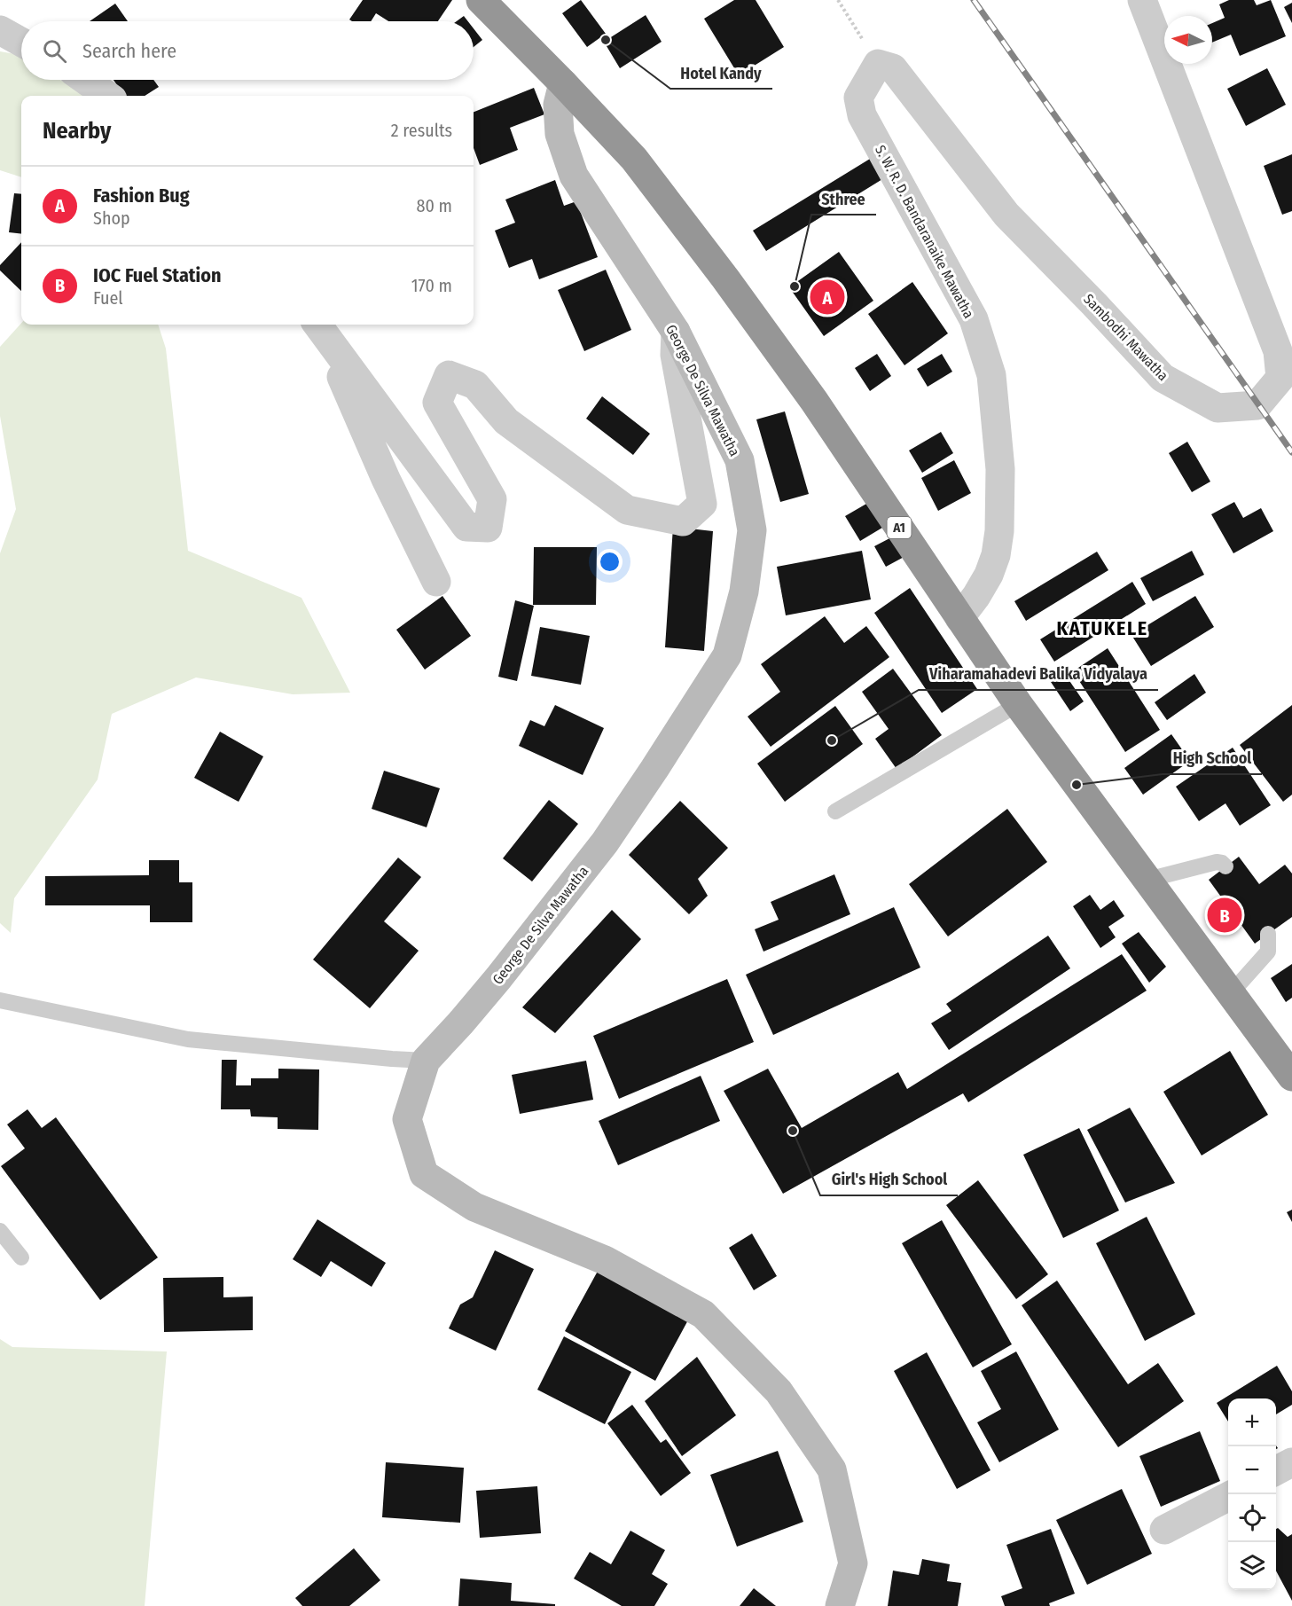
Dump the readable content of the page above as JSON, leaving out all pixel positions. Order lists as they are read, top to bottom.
{
  "streets": {
    "highway": ["A1"],
    "street": ["S. W. R. D. Bandaranaike Mawatha", "Sambodhi Mawatha", "George De Silva Mawatha"]
  },
  "crossings": [
    ["S. W. R. D. Bandaranaike Mawatha", "Sambodhi Mawatha"],
    ["S. W. R. D. Bandaranaike Mawatha", "A1"],
    ["George De Silva Mawatha", "A1"]
  ],
  "districts": ["KATUKELE"],
  "places": [
    "Hotel Kandy",
    "Sthree",
    "Viharamahadevi Balika Vidyalaya",
    "High School",
    "Girl's High School"
  ],
  "north": "left",
  "page": {
    "search": "Search here",
    "heading": ["Nearby", "2 results"],
    "list": [
      {
        "mark": "A",
        "name": "Fashion Bug",
        "note": "Shop",
        "value": "80 m"
      },
      {
        "mark": "B",
        "name": "IOC Fuel Station",
        "note": "Fuel",
        "value": "170 m"
      }
    ],
    "pins": ["A", "B"],
    "map_buttons": ["+", "−"]
  }
}
